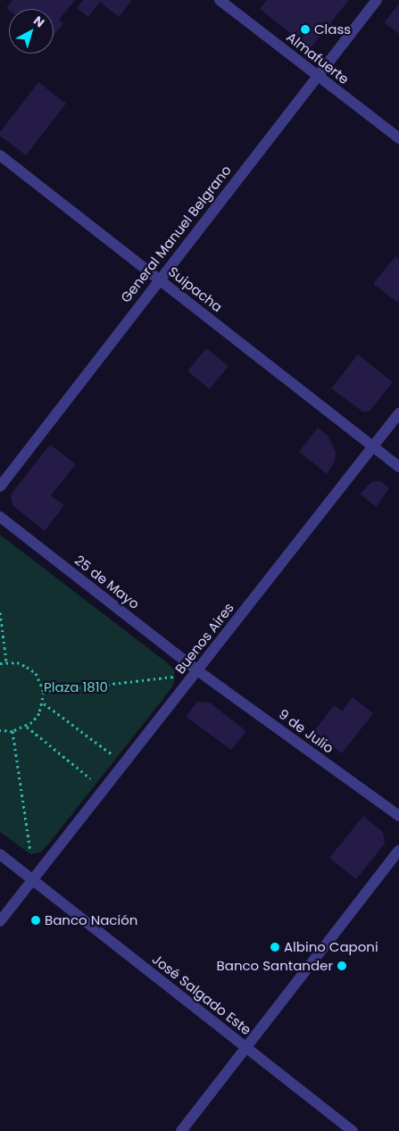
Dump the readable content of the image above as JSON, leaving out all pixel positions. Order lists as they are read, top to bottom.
{
  "streets": {
    "street": [
      "Almafuerte",
      "General Manuel Belgrano",
      "Suipacha",
      "25 de Mayo",
      "Buenos Aires",
      "9 de Julio",
      "José Salgado Este"
    ]
  },
  "crossings": [
    ["Almafuerte", "General Manuel Belgrano"],
    ["General Manuel Belgrano", "Suipacha"],
    ["Suipacha", "Buenos Aires"],
    ["25 de Mayo", "Buenos Aires"],
    ["25 de Mayo", "9 de Julio"],
    ["Buenos Aires", "9 de Julio"],
    ["Buenos Aires", "José Salgado Este"]
  ],
  "parks": ["Plaza 1810"],
  "places": [
    "Class",
    "Banco Nación",
    "Albino Caponi",
    "Banco Santander"
  ],
  "north": "top right"
}
